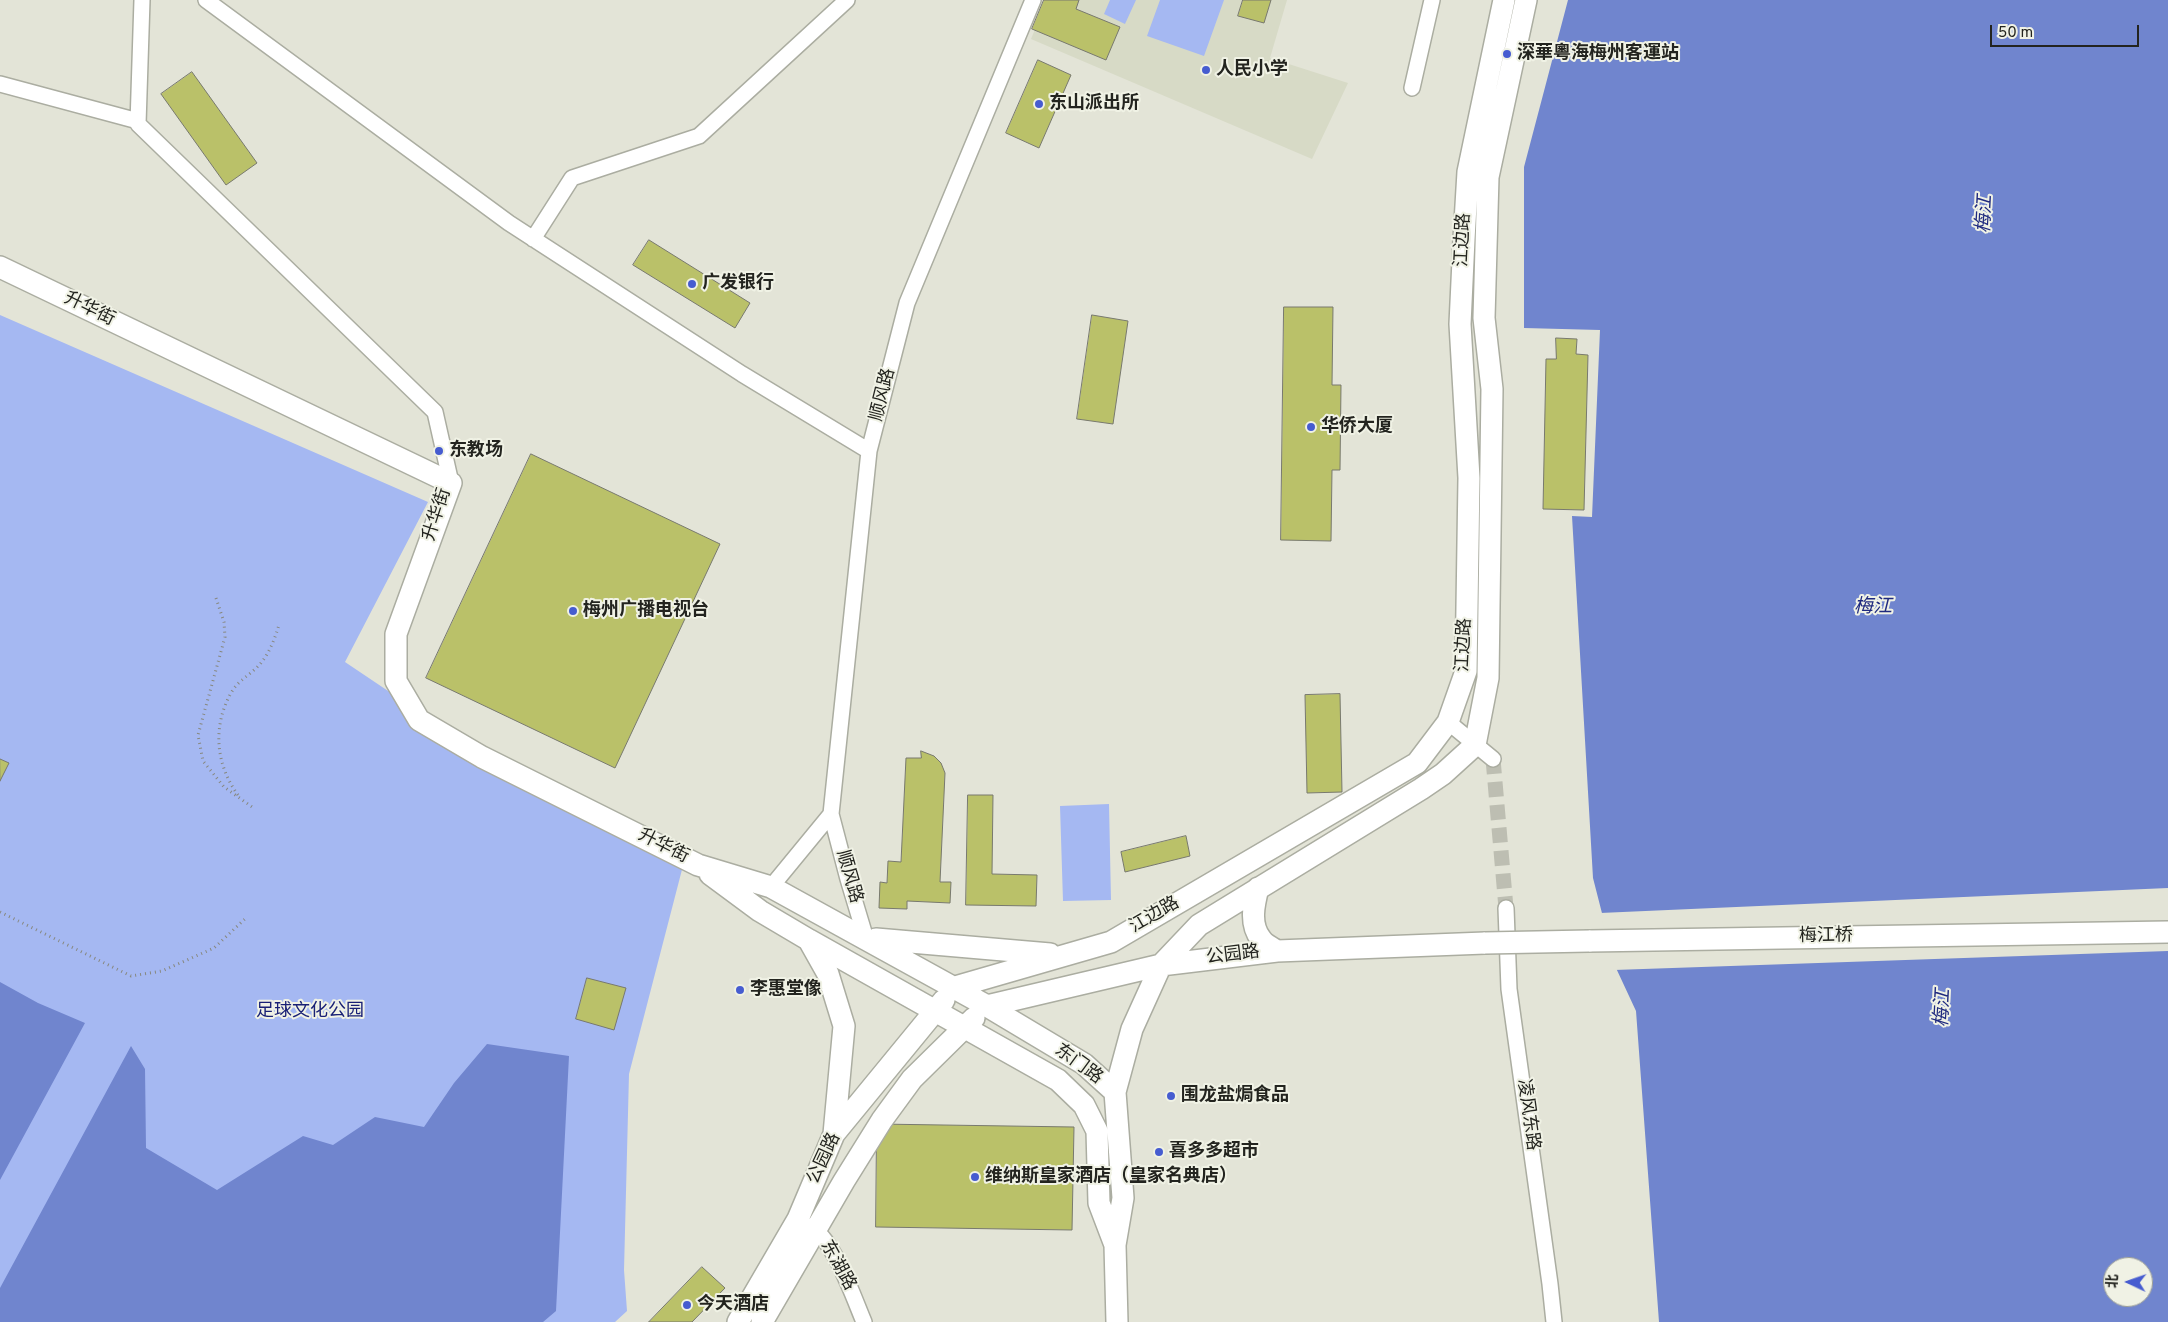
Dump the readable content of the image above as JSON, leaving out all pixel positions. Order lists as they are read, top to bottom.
{
  "streets": {
    "main road": [
      "江边路",
      "升华街",
      "梅江桥",
      "公园路",
      "东门路"
    ],
    "street": ["顺风路", "凌风东路", "东湖路"]
  },
  "crossings": [
    ["江边路", "升华街"],
    ["江边路", "公园路"],
    ["江边路", "东门路"],
    ["升华街", "顺风路"],
    ["升华街", "公园路"],
    ["升华街", "东门路"],
    ["梅江桥", "公园路"],
    ["公园路", "东门路"],
    ["公园路", "东湖路"]
  ],
  "water": ["梅江"],
  "parks": ["足球文化公园"],
  "places": [
    "深華粵海梅州客運站",
    "人民小学",
    "东山派出所",
    "广发银行",
    "华侨大厦",
    "东教场",
    "梅州广播电视台",
    "李惠堂像",
    "围龙盐焗食品",
    "喜多多超市",
    "维纳斯皇家酒店（皇家名典店）",
    "今天酒店"
  ],
  "scale_bar": "50 m",
  "north": "left"
}
